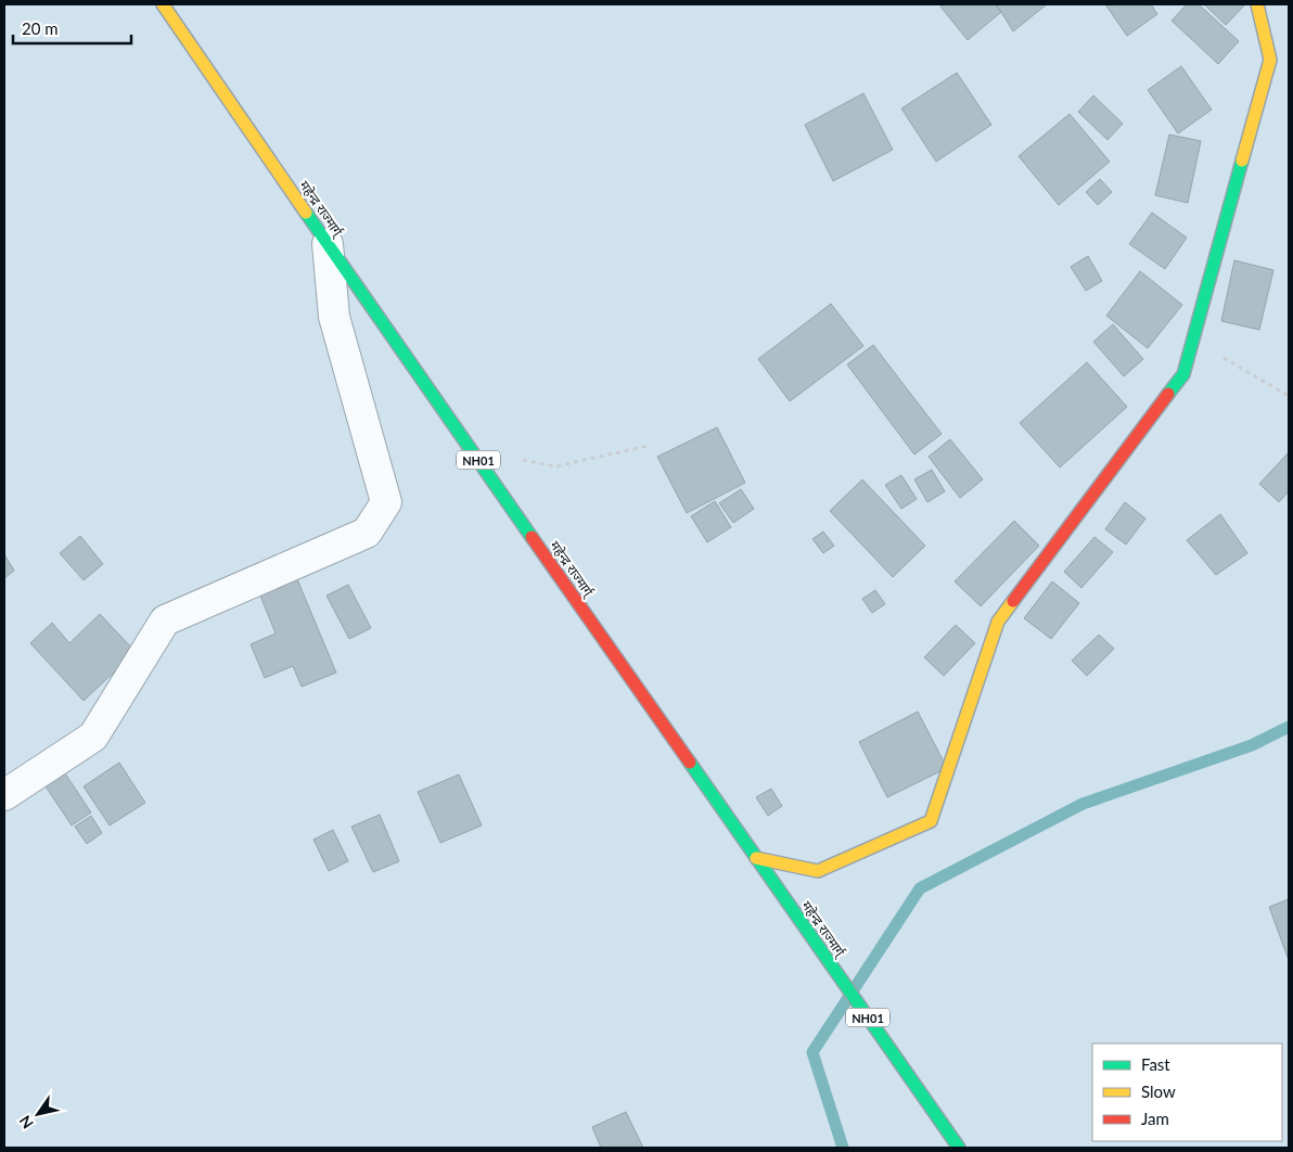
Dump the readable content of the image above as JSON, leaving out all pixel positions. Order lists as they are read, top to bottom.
{
  "streets": {
    "main road": ["महेन्द्र राज्मार्ग्", "NH01"]
  },
  "legend": ["Fast", "Slow", "Jam"],
  "scale_bar": "20 m",
  "north": "bottom left"
}
